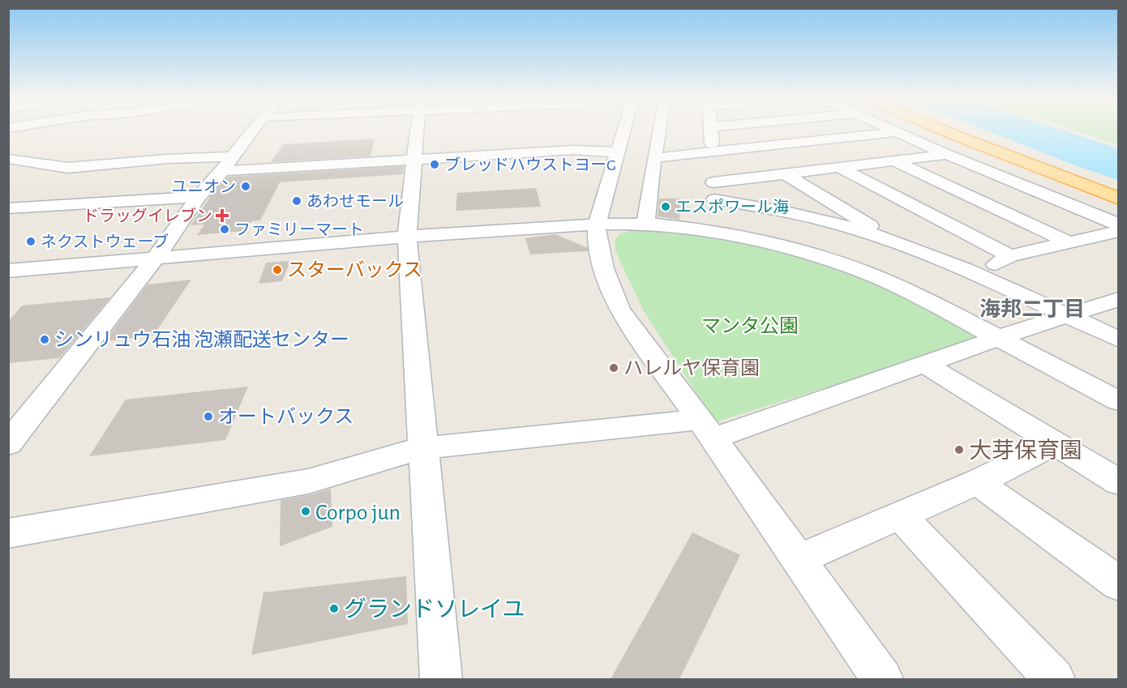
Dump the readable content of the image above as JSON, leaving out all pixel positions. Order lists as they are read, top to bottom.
{
  "districts": ["海邦二丁目"],
  "parks": ["マンタ公園"],
  "places": {
    "other": [
      "ブレッドハウストヨーG",
      "ユニオン",
      "あわせモール",
      "エスポワール海",
      "ファミリーマート",
      "ネクストウェーブ",
      "スターバックス",
      "シンリュウ石油 泡瀬配送センター",
      "ハレルヤ保育園",
      "オートバックス",
      "大芽保育園",
      "Corpo jun",
      "グランドソレイユ"
    ],
    "health": ["ドラッグイレブン"]
  }
}
